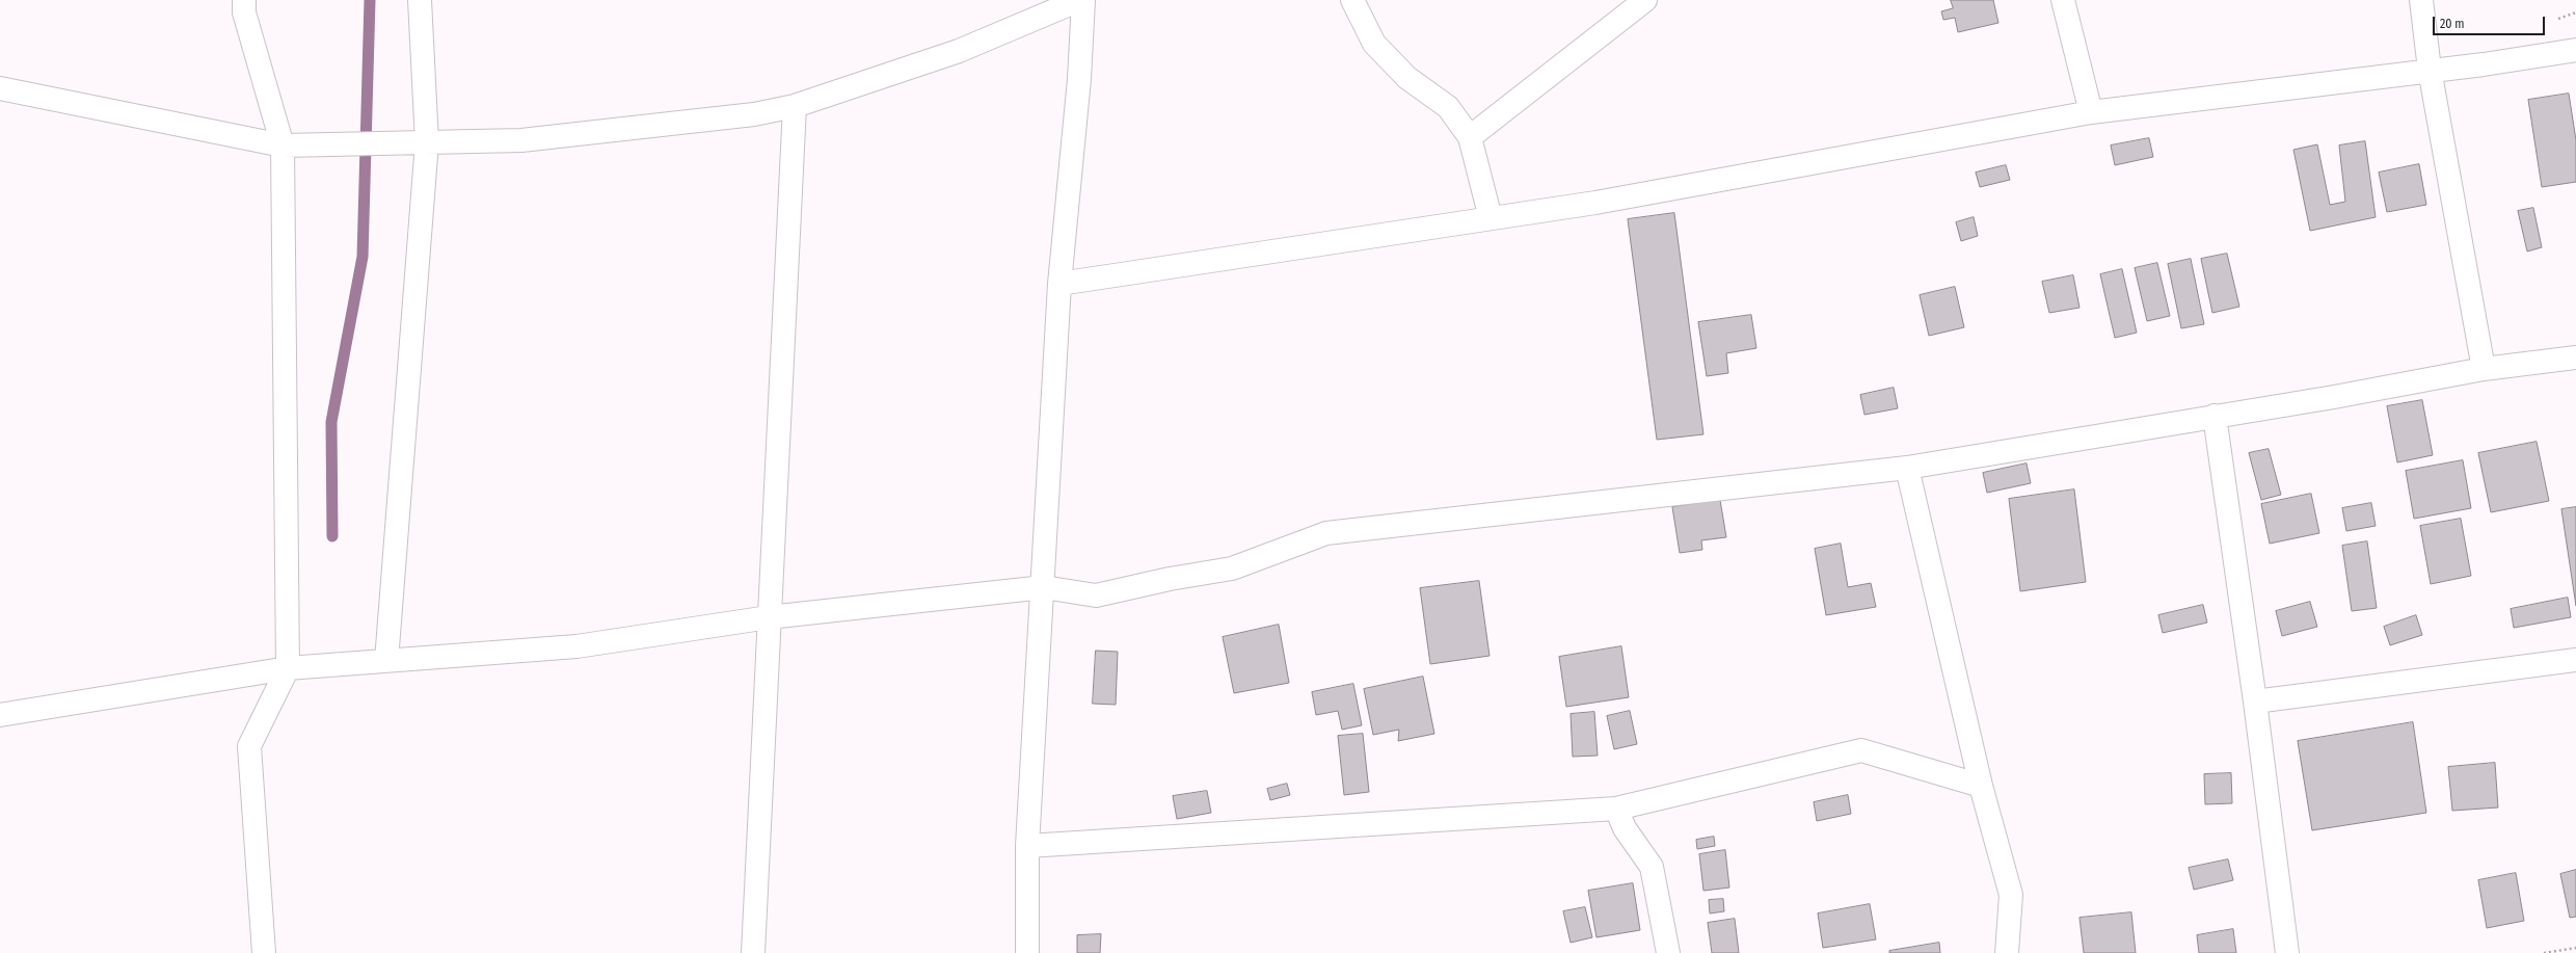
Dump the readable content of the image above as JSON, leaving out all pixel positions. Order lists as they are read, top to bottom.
{
  "scale_bar": "20 m"
}
